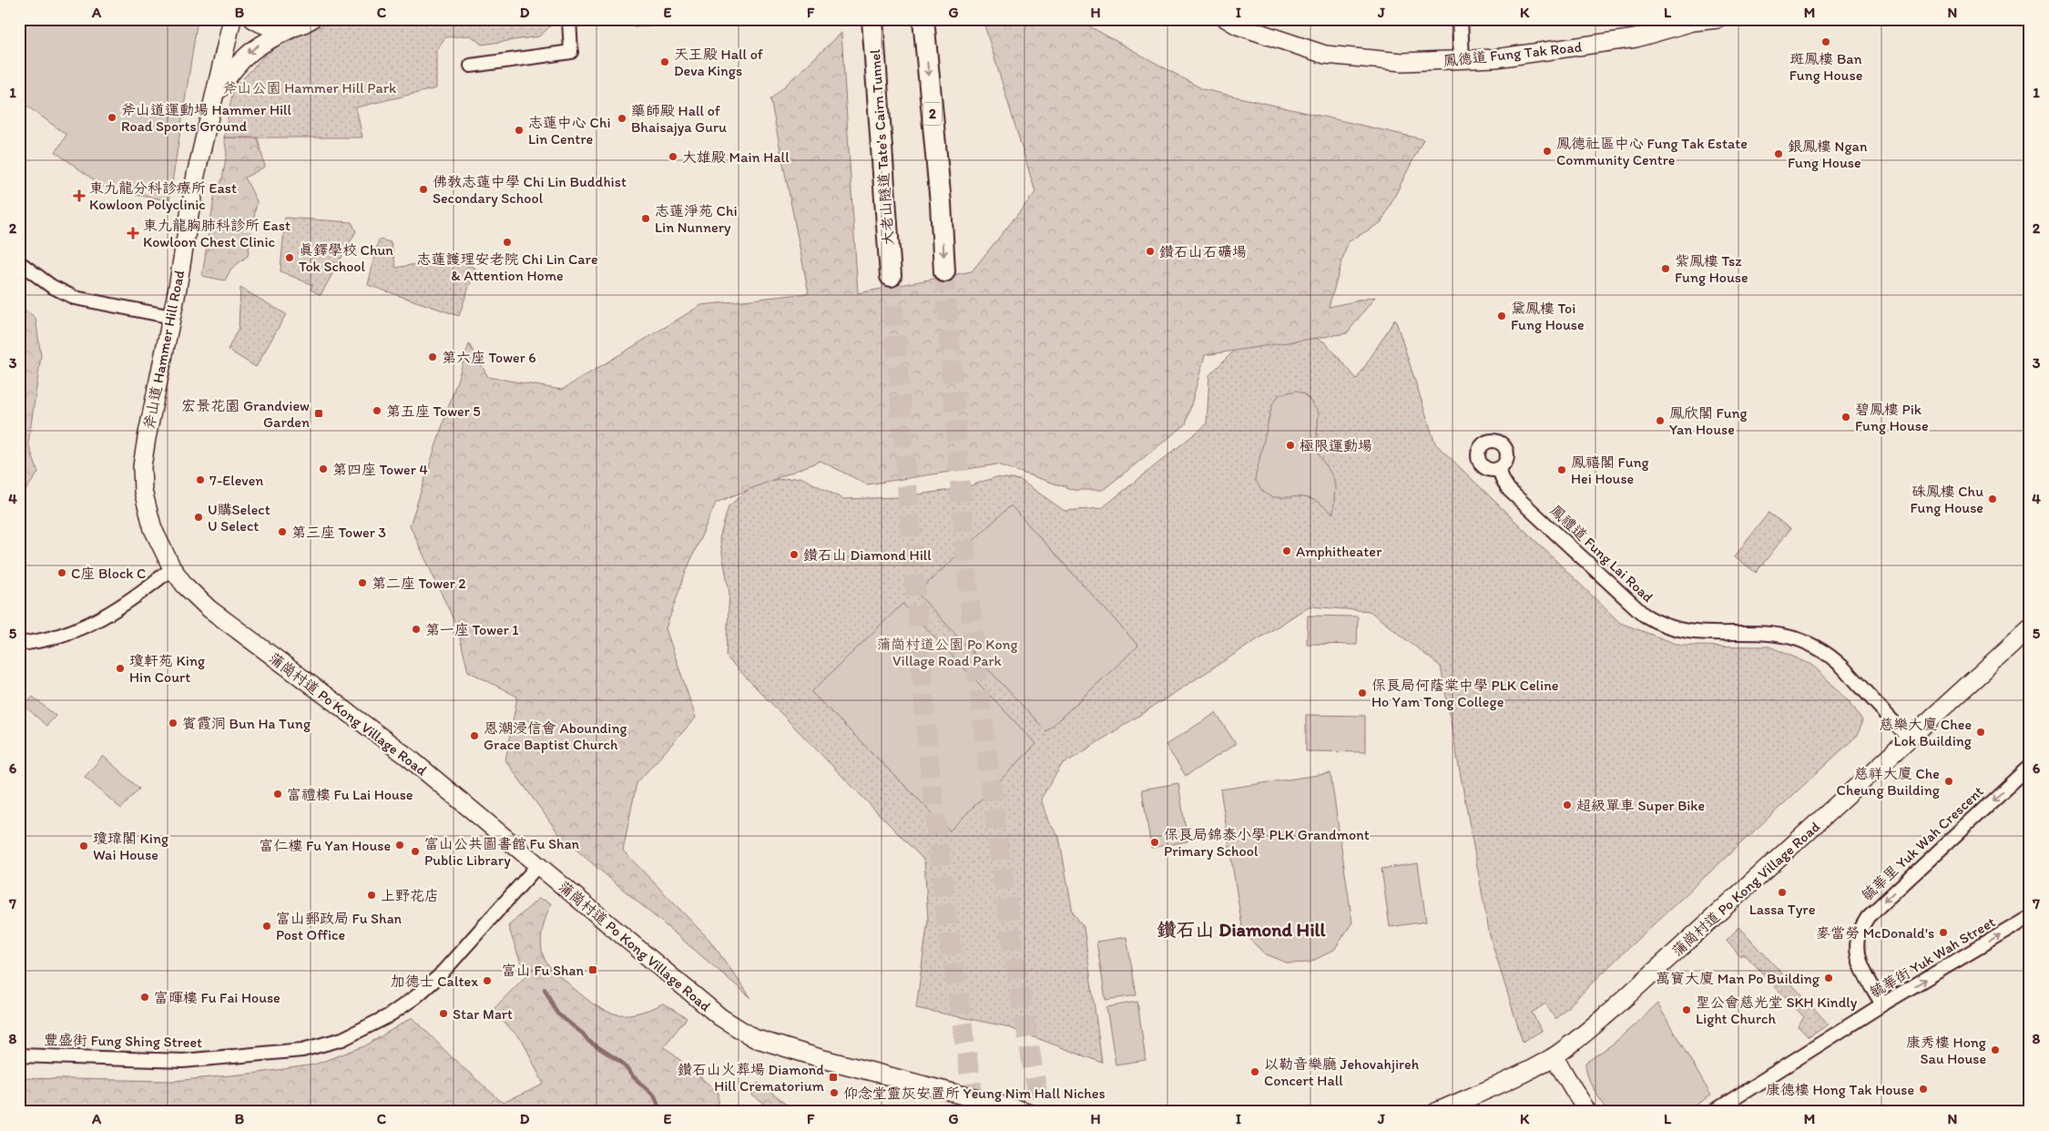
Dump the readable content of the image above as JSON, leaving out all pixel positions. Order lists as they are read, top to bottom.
{
  "streets": {
    "highway": ["2", "大老山隧道 Tate's Cairn Tunnel"],
    "main road": ["鳳德道 Fung Tak Road", "斧山道 Hammer Hill Road", "蒲崗村道 Po Kong Village Road"],
    "street": [
      "鳳禮道 Fung Lai Road",
      "毓華里 Yuk Wah Crescent",
      "毓華街 Yuk Wah Street",
      "豐盛街 Fung Shing Street"
    ]
  },
  "crossings": [
    ["斧山道 Hammer Hill Road", "蒲崗村道 Po Kong Village Road"],
    ["鳳禮道 Fung Lai Road", "蒲崗村道 Po Kong Village Road"],
    ["蒲崗村道 Po Kong Village Road", "豐盛街 Fung Shing Street"],
    ["毓華里 Yuk Wah Crescent", "毓華街 Yuk Wah Street"]
  ],
  "one_way": ["毓華里 Yuk Wah Crescent", "毓華街 Yuk Wah Street"],
  "districts": ["鑽石山 Diamond Hill"],
  "parks": ["斧山公園 Hammer Hill Park", "蒲崗村道公園 Po Kong Village Road Park"],
  "places": {
    "other": [
      "斑鳳樓 Ban Fung House",
      "天王殿 Hall of Deva Kings",
      "斧山道運動場 Hammer Hill Road Sports Ground",
      "藥師殿 Hall of Bhaisajya Guru",
      "志蓮中心 Chi Lin Centre",
      "鳳德社區中心 Fung Tak Estate Community Centre",
      "銀鳳樓 Ngan Fung House",
      "大雄殿 Main Hall",
      "佛教志蓮中學 Chi Lin Buddhist Secondary School",
      "志蓮淨苑 Chi Lin Nunnery",
      "志蓮護理安老院 Chi Lin Care & Attention Home",
      "鑽石山石礦場",
      "真鐸學校 Chun Tok School",
      "紫鳳樓 Tsz Fung House",
      "黛鳳樓 Toi Fung House",
      "第六座 Tower 6",
      "第五座 Tower 5",
      "碧鳳樓 Pik Fung House",
      "鳳欣閣 Fung Yan House",
      "極限運動場",
      "第四座 Tower 4",
      "鳳禧閣 Fung Hei House",
      "7-Eleven",
      "硃鳳樓 Chu Fung House",
      "U購Select U Select",
      "第三座 Tower 3",
      "Amphitheater",
      "鑽石山 Diamond Hill",
      "C座 Block C",
      "第二座 Tower 2",
      "第一座 Tower 1",
      "瓊軒苑 King Hin Court",
      "保良局何蔭棠中學 PLK Celine Ho Yam Tong College",
      "賓霞洞 Bun Ha Tung",
      "慈樂大廈 Chee Lok Building",
      "恩潮浸信會 Abounding Grace Baptist Church",
      "慈祥大廈 Che Cheung Building",
      "富禮樓 Fu Lai House",
      "超級單車 Super Bike",
      "保良局錦泰小學 PLK Grandmont Primary School",
      "富仁樓 Fu Yan House",
      "瓊瑋閣 King Wai House",
      "富山公共圖書館 Fu Shan Public Library",
      "Lassa Tyre",
      "上野花店",
      "富山郵政局 Fu Shan Post Office",
      "麥當勞 McDonald's",
      "萬寶大廈 Man Po Building",
      "加德士 Caltex",
      "富暉樓 Fu Fai House",
      "聖公會慈光堂 SKH Kindly Light Church",
      "Star Mart",
      "康秀樓 Hong Sau House",
      "以勒音樂廳 Jehovahjireh Concert Hall",
      "康德樓 Hong Tak House",
      "仰念堂靈灰安置所 Yeung Nim Hall Niches"
    ],
    "health": ["東九龍分科診療所 East Kowloon Polyclinic", "東九龍胸肺科診所 East Kowloon Chest Clinic"],
    "transit": ["宏景花園 Grandview Garden", "富山 Fu Shan", "鑽石山火葬場 Diamond Hill Crematorium"]
  },
  "grid": {
    "columns": [
      "A",
      "B",
      "C",
      "D",
      "E",
      "F",
      "G",
      "H",
      "I",
      "J",
      "K",
      "L",
      "M",
      "N"
    ],
    "rows": [
      "1",
      "2",
      "3",
      "4",
      "5",
      "6",
      "7",
      "8"
    ]
  }
}
